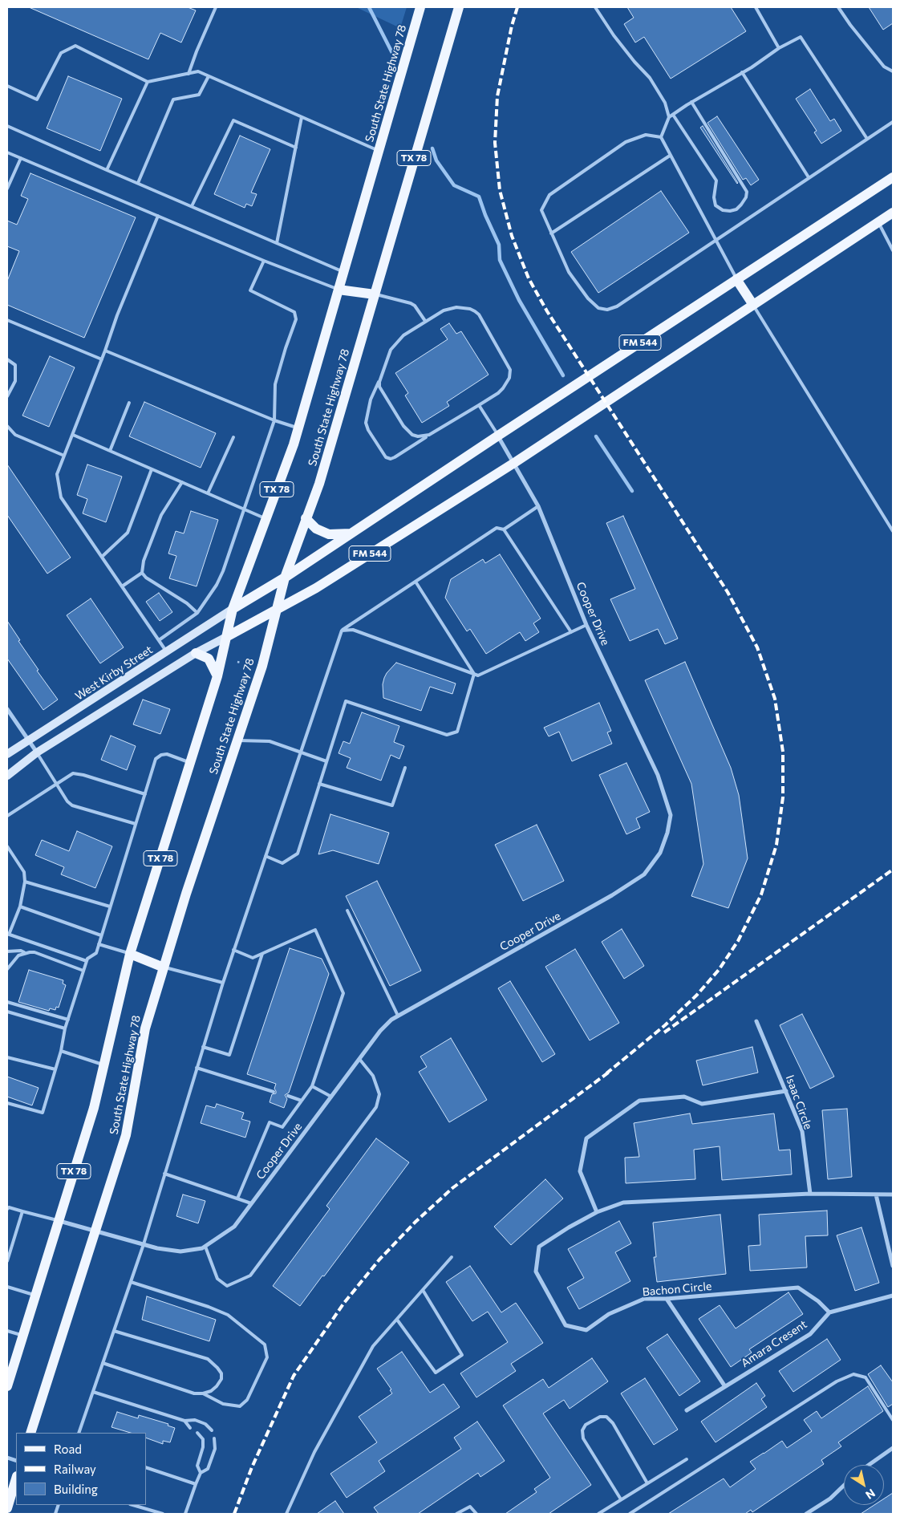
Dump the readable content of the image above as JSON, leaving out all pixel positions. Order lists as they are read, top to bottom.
{
  "streets": {
    "main road": [
      "South State Highway 78",
      "TX 78",
      "FM 544",
      "West Kirby Street"
    ],
    "street": [
      "Cooper Drive",
      "Isaac Circle",
      "Bachon Circle",
      "Amara Cresent"
    ]
  },
  "crossings": [
    ["South State Highway 78", "FM 544"],
    ["South State Highway 78", "Cooper Drive"],
    ["South State Highway 78", "West Kirby Street"],
    ["FM 544", "Cooper Drive"],
    ["FM 544", "West Kirby Street"],
    ["Isaac Circle", "Bachon Circle"],
    ["Bachon Circle", "Amara Cresent"]
  ],
  "legend": ["Road", "Railway", "Building"],
  "north": "bottom right"
}
